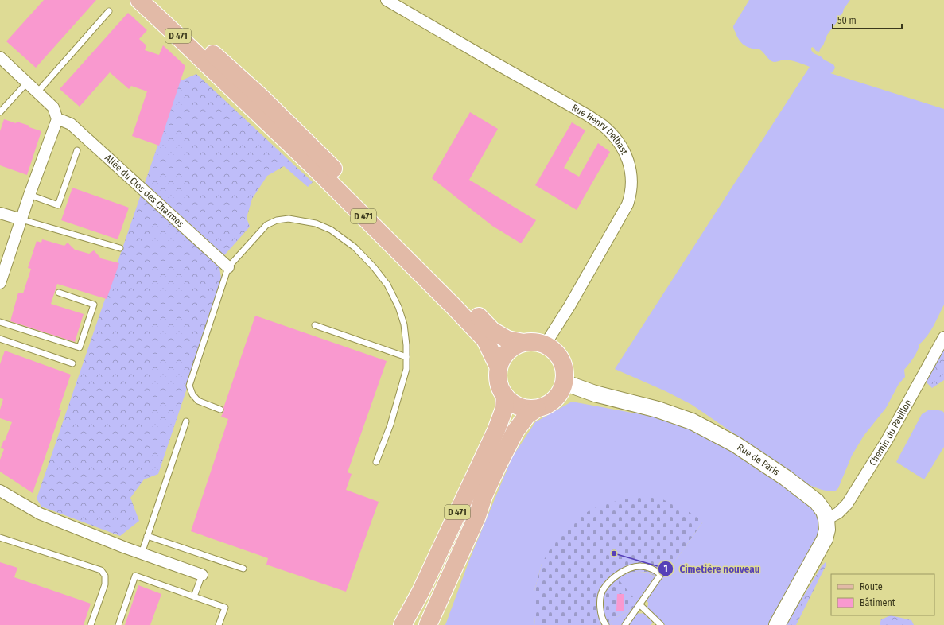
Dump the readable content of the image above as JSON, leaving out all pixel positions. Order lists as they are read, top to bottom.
{
  "streets": {
    "main road": ["D 471"],
    "street": [
      "Rue Henry Delbast",
      "Allée du Clos des Charmes",
      "Chemin du Pavillon",
      "Rue de Paris"
    ]
  },
  "crossings": [
    ["D 471", "Rue Henry Delbast"],
    ["D 471", "Rue de Paris"],
    ["Rue Henry Delbast", "Rue de Paris"],
    ["Chemin du Pavillon", "Rue de Paris"]
  ],
  "places": ["Cimetière nouveau"],
  "legend": ["Route", "Bâtiment"],
  "scale_bar": "50 m"
}
